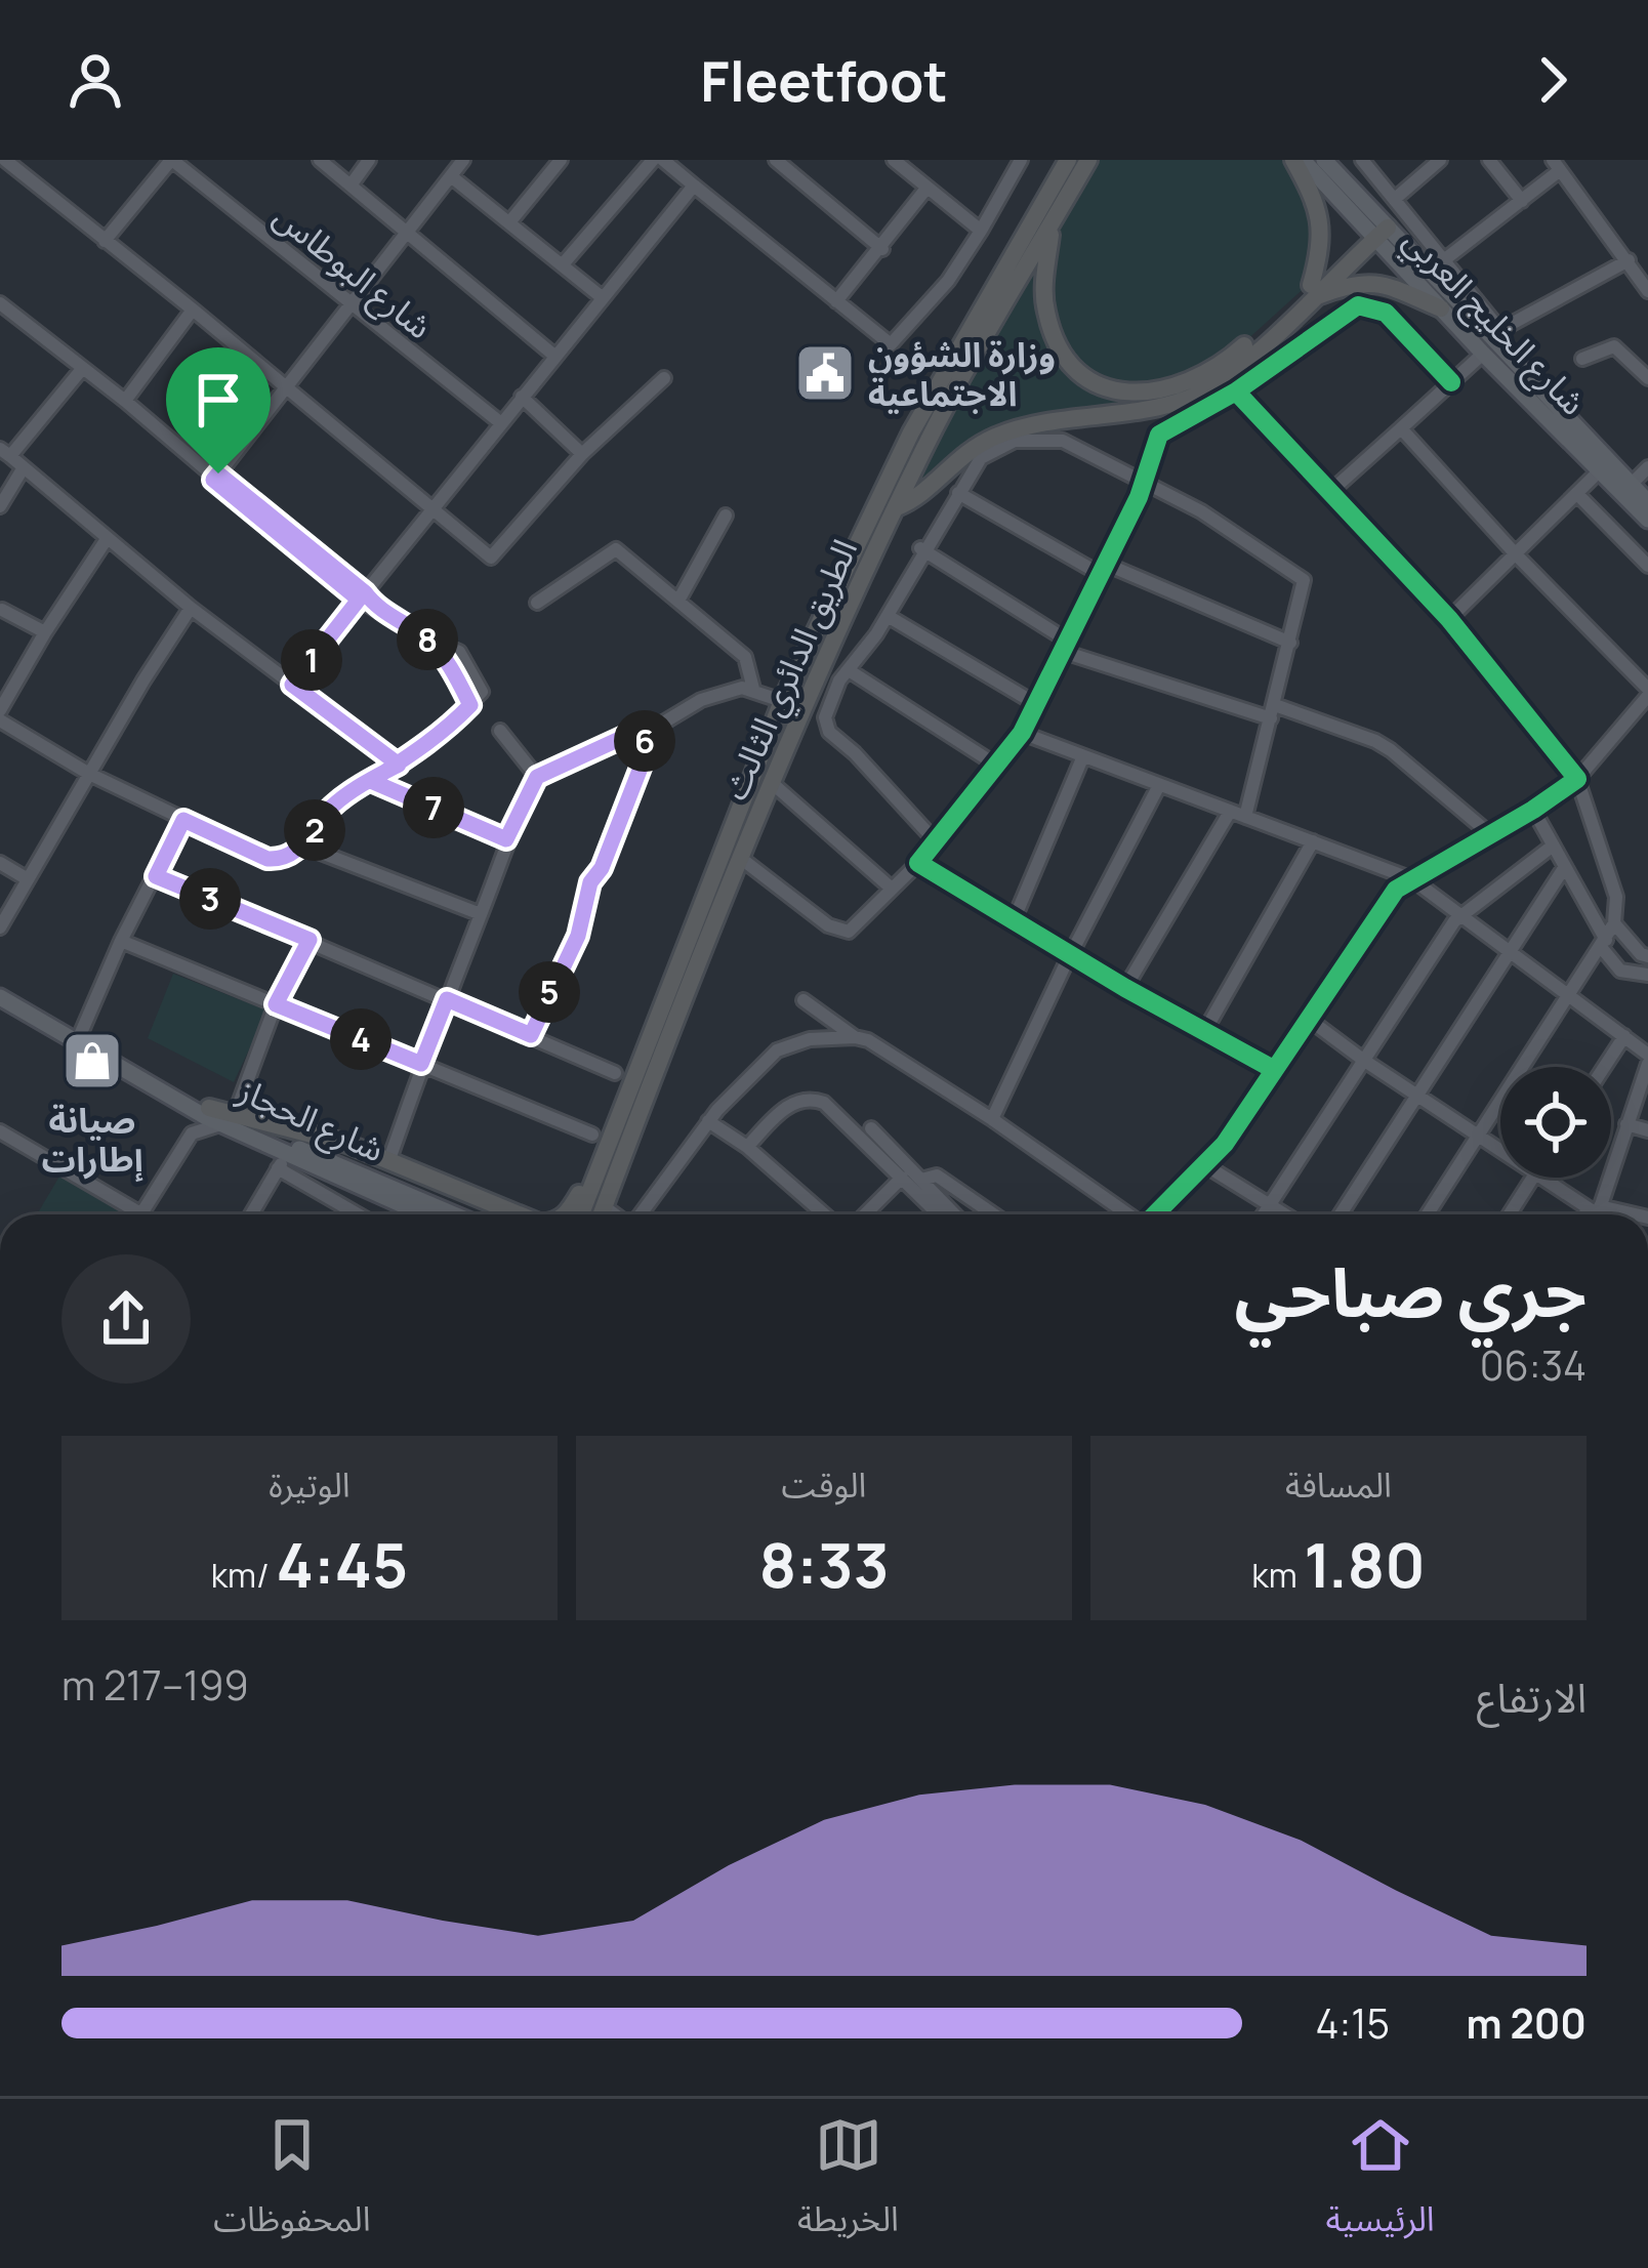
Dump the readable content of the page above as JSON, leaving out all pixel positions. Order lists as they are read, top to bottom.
{
  "streets": {
    "highway": ["الطريق الدائري الثالث"],
    "main road": ["شارع الخليج العربي", "شارع الحجاز"],
    "street": ["شارع البوطاس"]
  },
  "places": {
    "public building": ["وزارة الشؤون الاجتماعية"],
    "shop": ["صيانة إطارات"]
  },
  "page": {
    "header": "Fleetfoot",
    "pins": [
      "8",
      "1",
      "6",
      "7",
      "2",
      "3",
      "5",
      "4"
    ],
    "heading": ["جري صباحي", "06:34"],
    "stats": [
      ["المسافة", "1.80 km"],
      ["الوقت", "8:33"],
      ["الوتيرة", "4:45 /km"]
    ],
    "chart": ["الارتفاع", "199–217 m"],
    "list": [
      {
        "name": "200 m",
        "note": "4:15"
      }
    ],
    "tabs": ["الرئيسية", "الخريطة", "المحفوظات"]
  }
}
